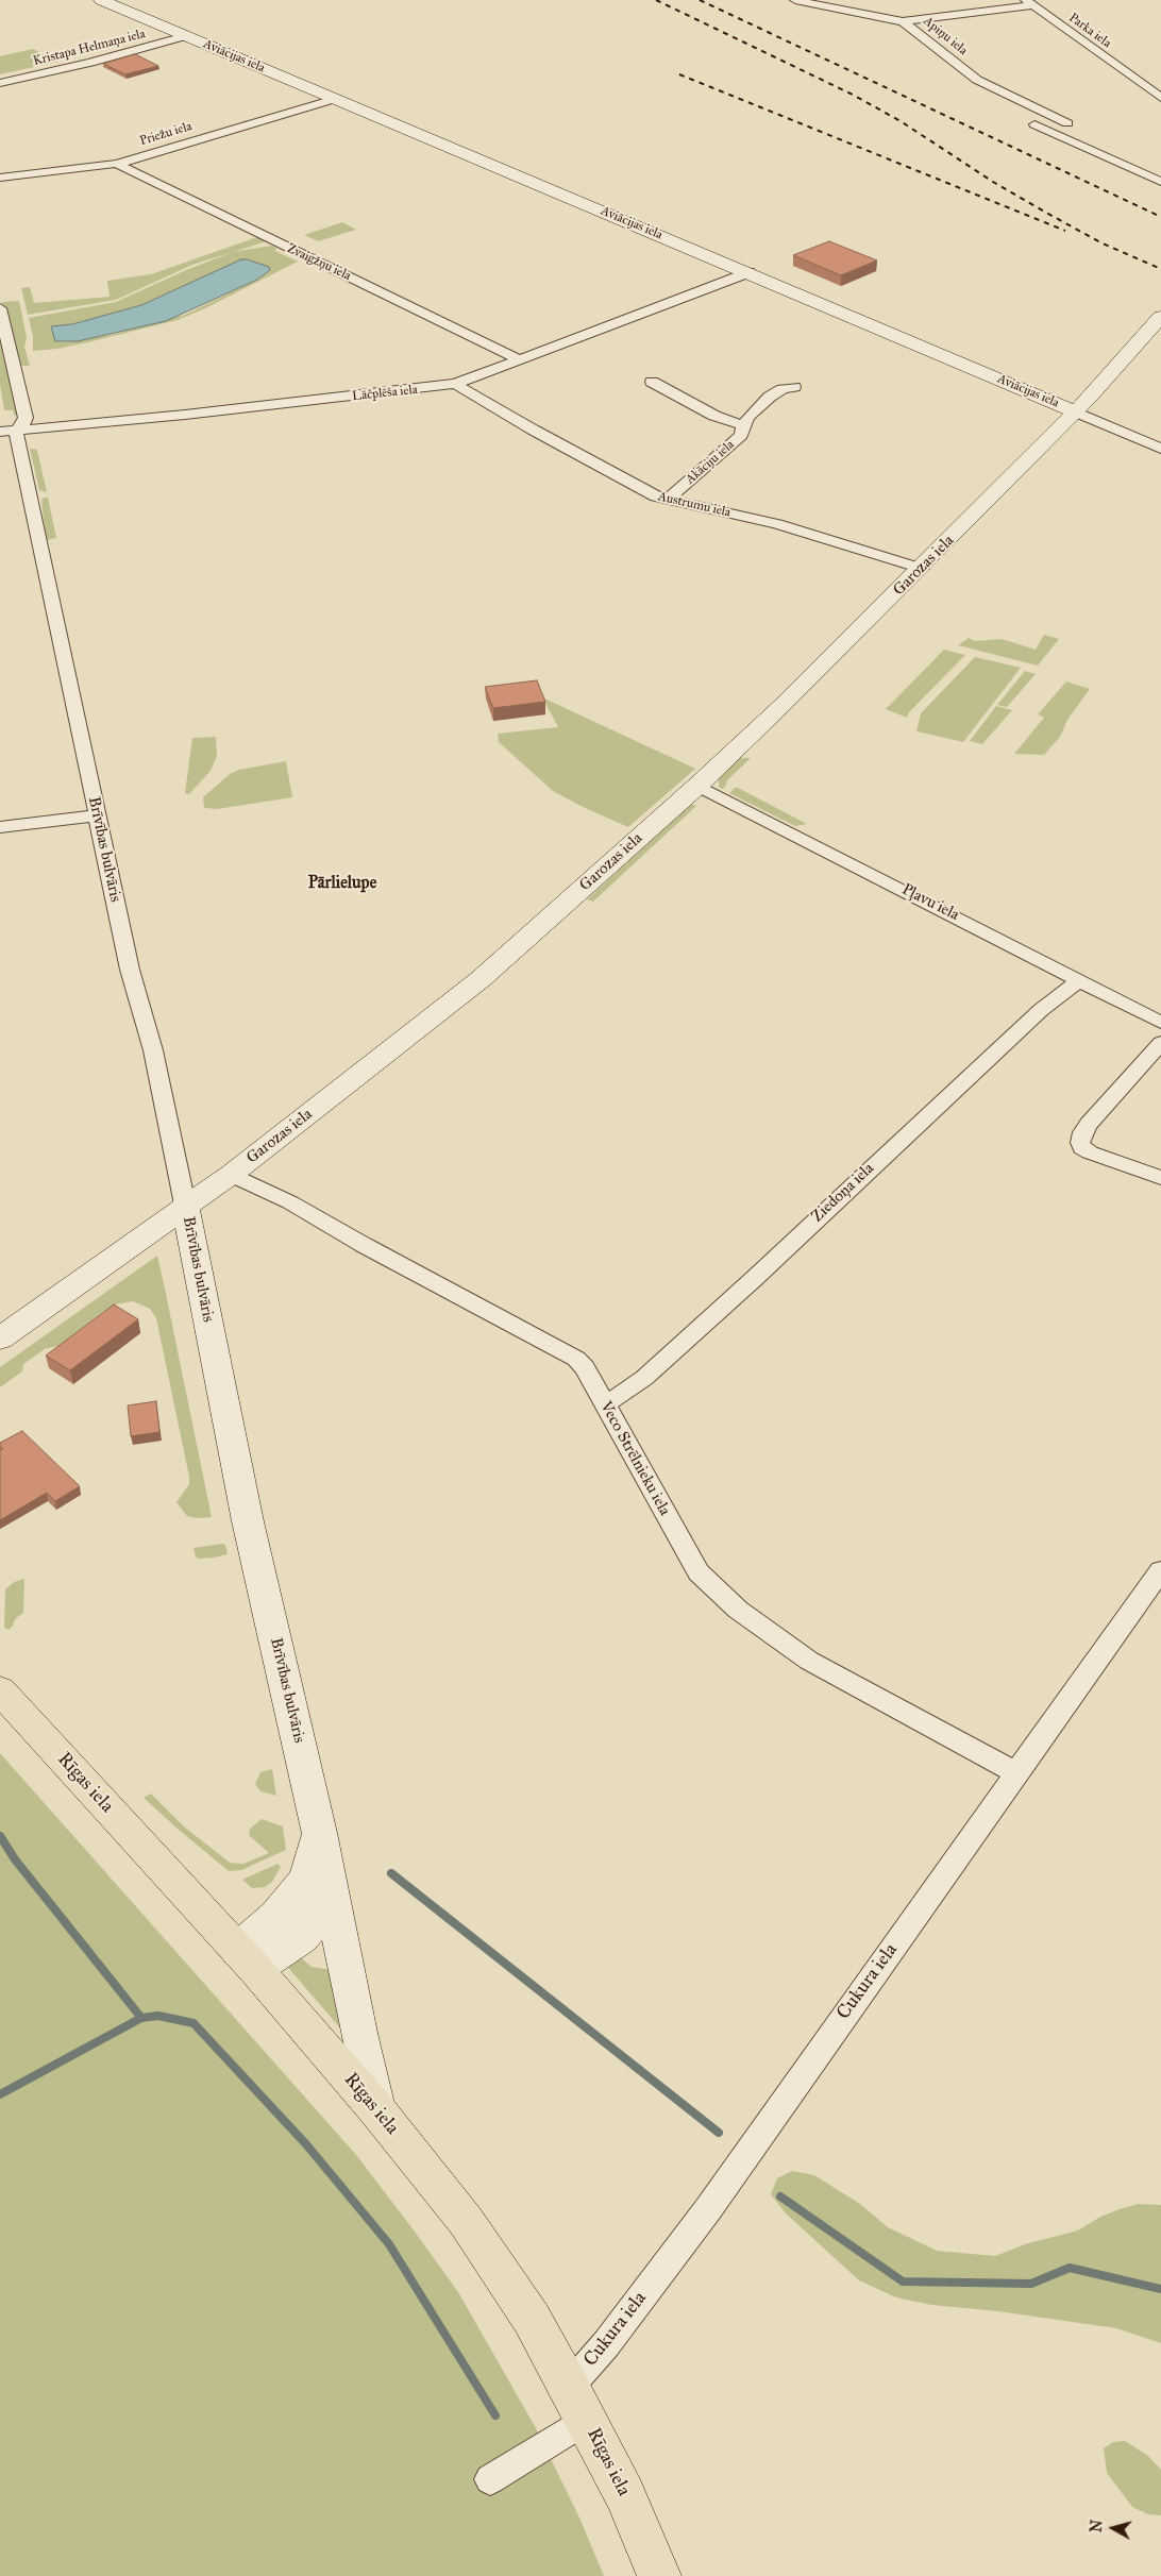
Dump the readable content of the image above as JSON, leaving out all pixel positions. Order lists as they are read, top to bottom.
{
  "streets": {
    "main road": [
      "Aviācijas iela",
      "Garozas iela",
      "Brīvības bulvāris",
      "Rīgas iela"
    ],
    "street": [
      "Parka iela",
      "Apiņu iela",
      "Kristapa Helmaņa iela",
      "Priežu iela",
      "Zvaigžņu iela",
      "Lāčplēša iela",
      "Akāciju iela",
      "Austrumu iela",
      "Pļavu iela",
      "Ziedoņa iela",
      "Veco Strēlnieku iela",
      "Cukura iela"
    ]
  },
  "crossings": [
    ["Kristapa Helmaņa iela", "Aviācijas iela"],
    ["Aviācijas iela", "Priežu iela"],
    ["Aviācijas iela", "Lāčplēša iela"],
    ["Aviācijas iela", "Garozas iela"],
    ["Priežu iela", "Zvaigžņu iela"],
    ["Zvaigžņu iela", "Lāčplēša iela"],
    ["Lāčplēša iela", "Austrumu iela"],
    ["Lāčplēša iela", "Brīvības bulvāris"],
    ["Akāciju iela", "Austrumu iela"],
    ["Austrumu iela", "Garozas iela"],
    ["Garozas iela", "Brīvības bulvāris"],
    ["Garozas iela", "Pļavu iela"],
    ["Garozas iela", "Veco Strēlnieku iela"],
    ["Brīvības bulvāris", "Rīgas iela"],
    ["Pļavu iela", "Ziedoņa iela"],
    ["Ziedoņa iela", "Veco Strēlnieku iela"],
    ["Veco Strēlnieku iela", "Cukura iela"],
    ["Rīgas iela", "Cukura iela"]
  ],
  "districts": ["Pārlielupe"],
  "north": "left"
}
